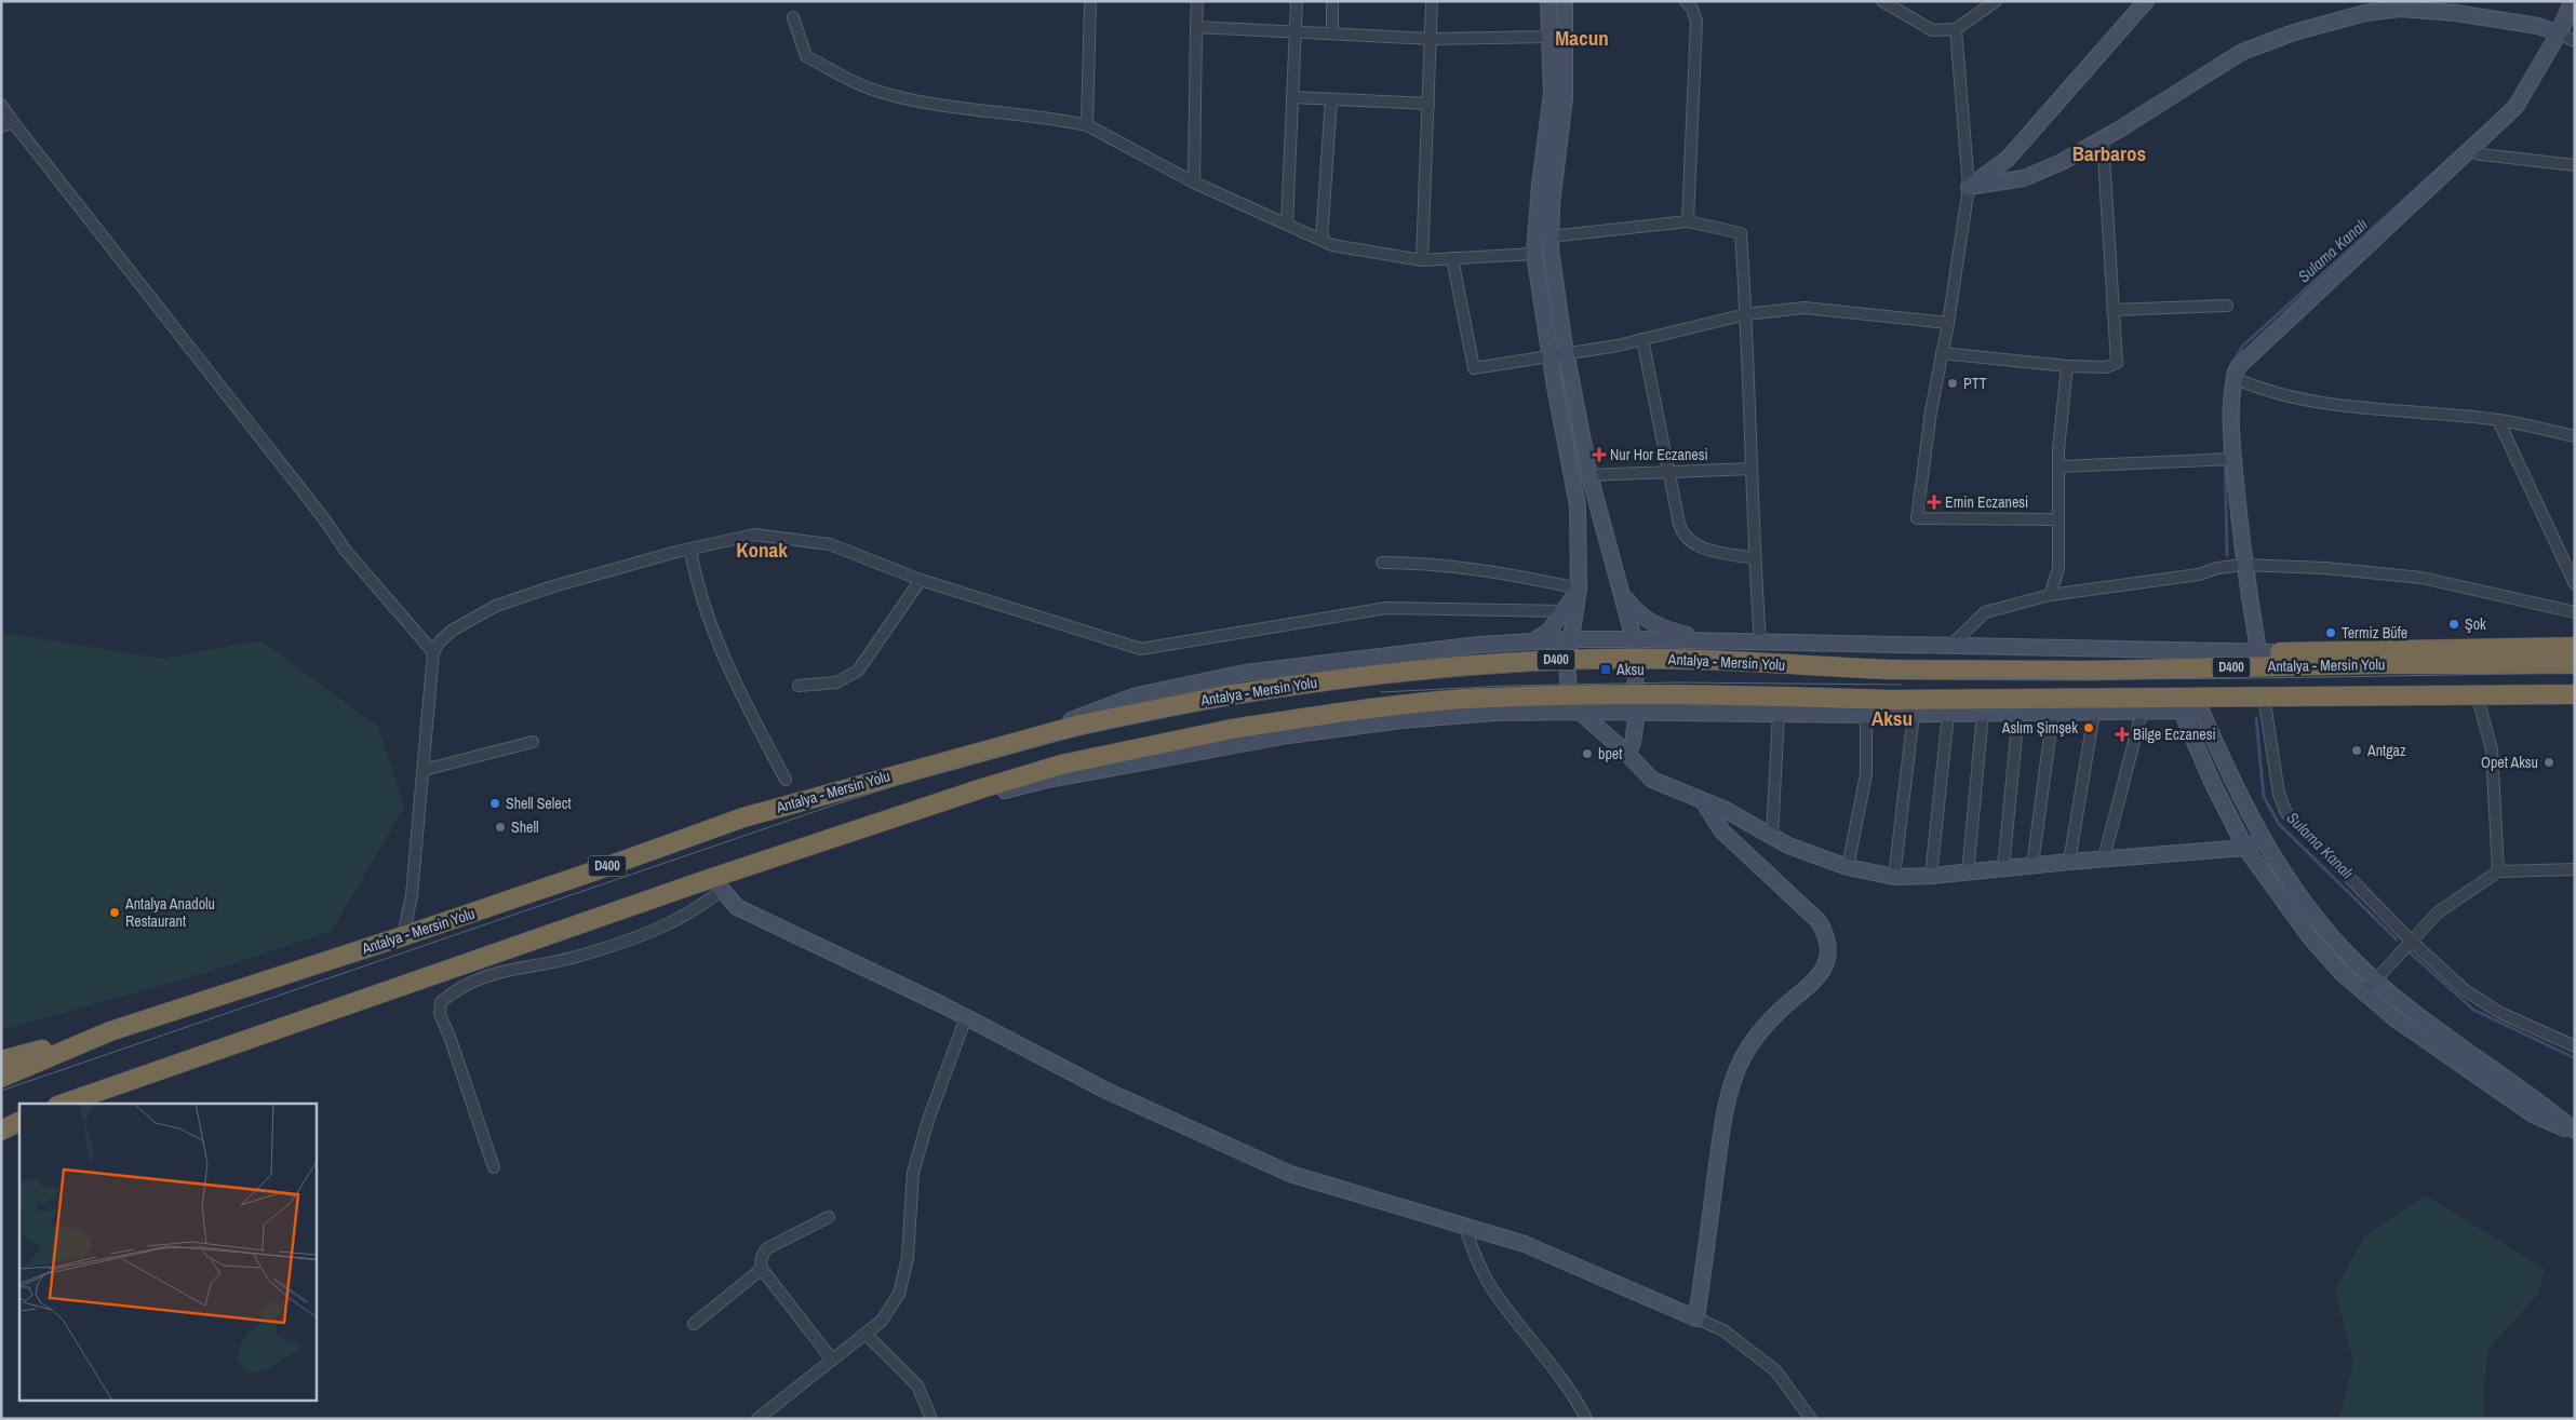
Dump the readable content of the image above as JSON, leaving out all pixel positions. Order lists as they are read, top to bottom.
{
  "streets": {
    "highway": ["D400", "Antalya - Mersin Yolu"]
  },
  "districts": [
    "Macun",
    "Barbaros",
    "Konak",
    "Aksu"
  ],
  "water": ["Sulama Kanalı"],
  "places": {
    "other": [
      "PTT",
      "Şok",
      "Termiz Büfe",
      "Aslım Şimşek",
      "Antgaz",
      "bpet",
      "Opet Aksu",
      "Shell Select",
      "Shell",
      "Antalya Anadolu Restaurant"
    ],
    "health": ["Nur Hor Eczanesi", "Emin Eczanesi", "Bilge Eczanesi"],
    "transit": ["Aksu"]
  }
}
